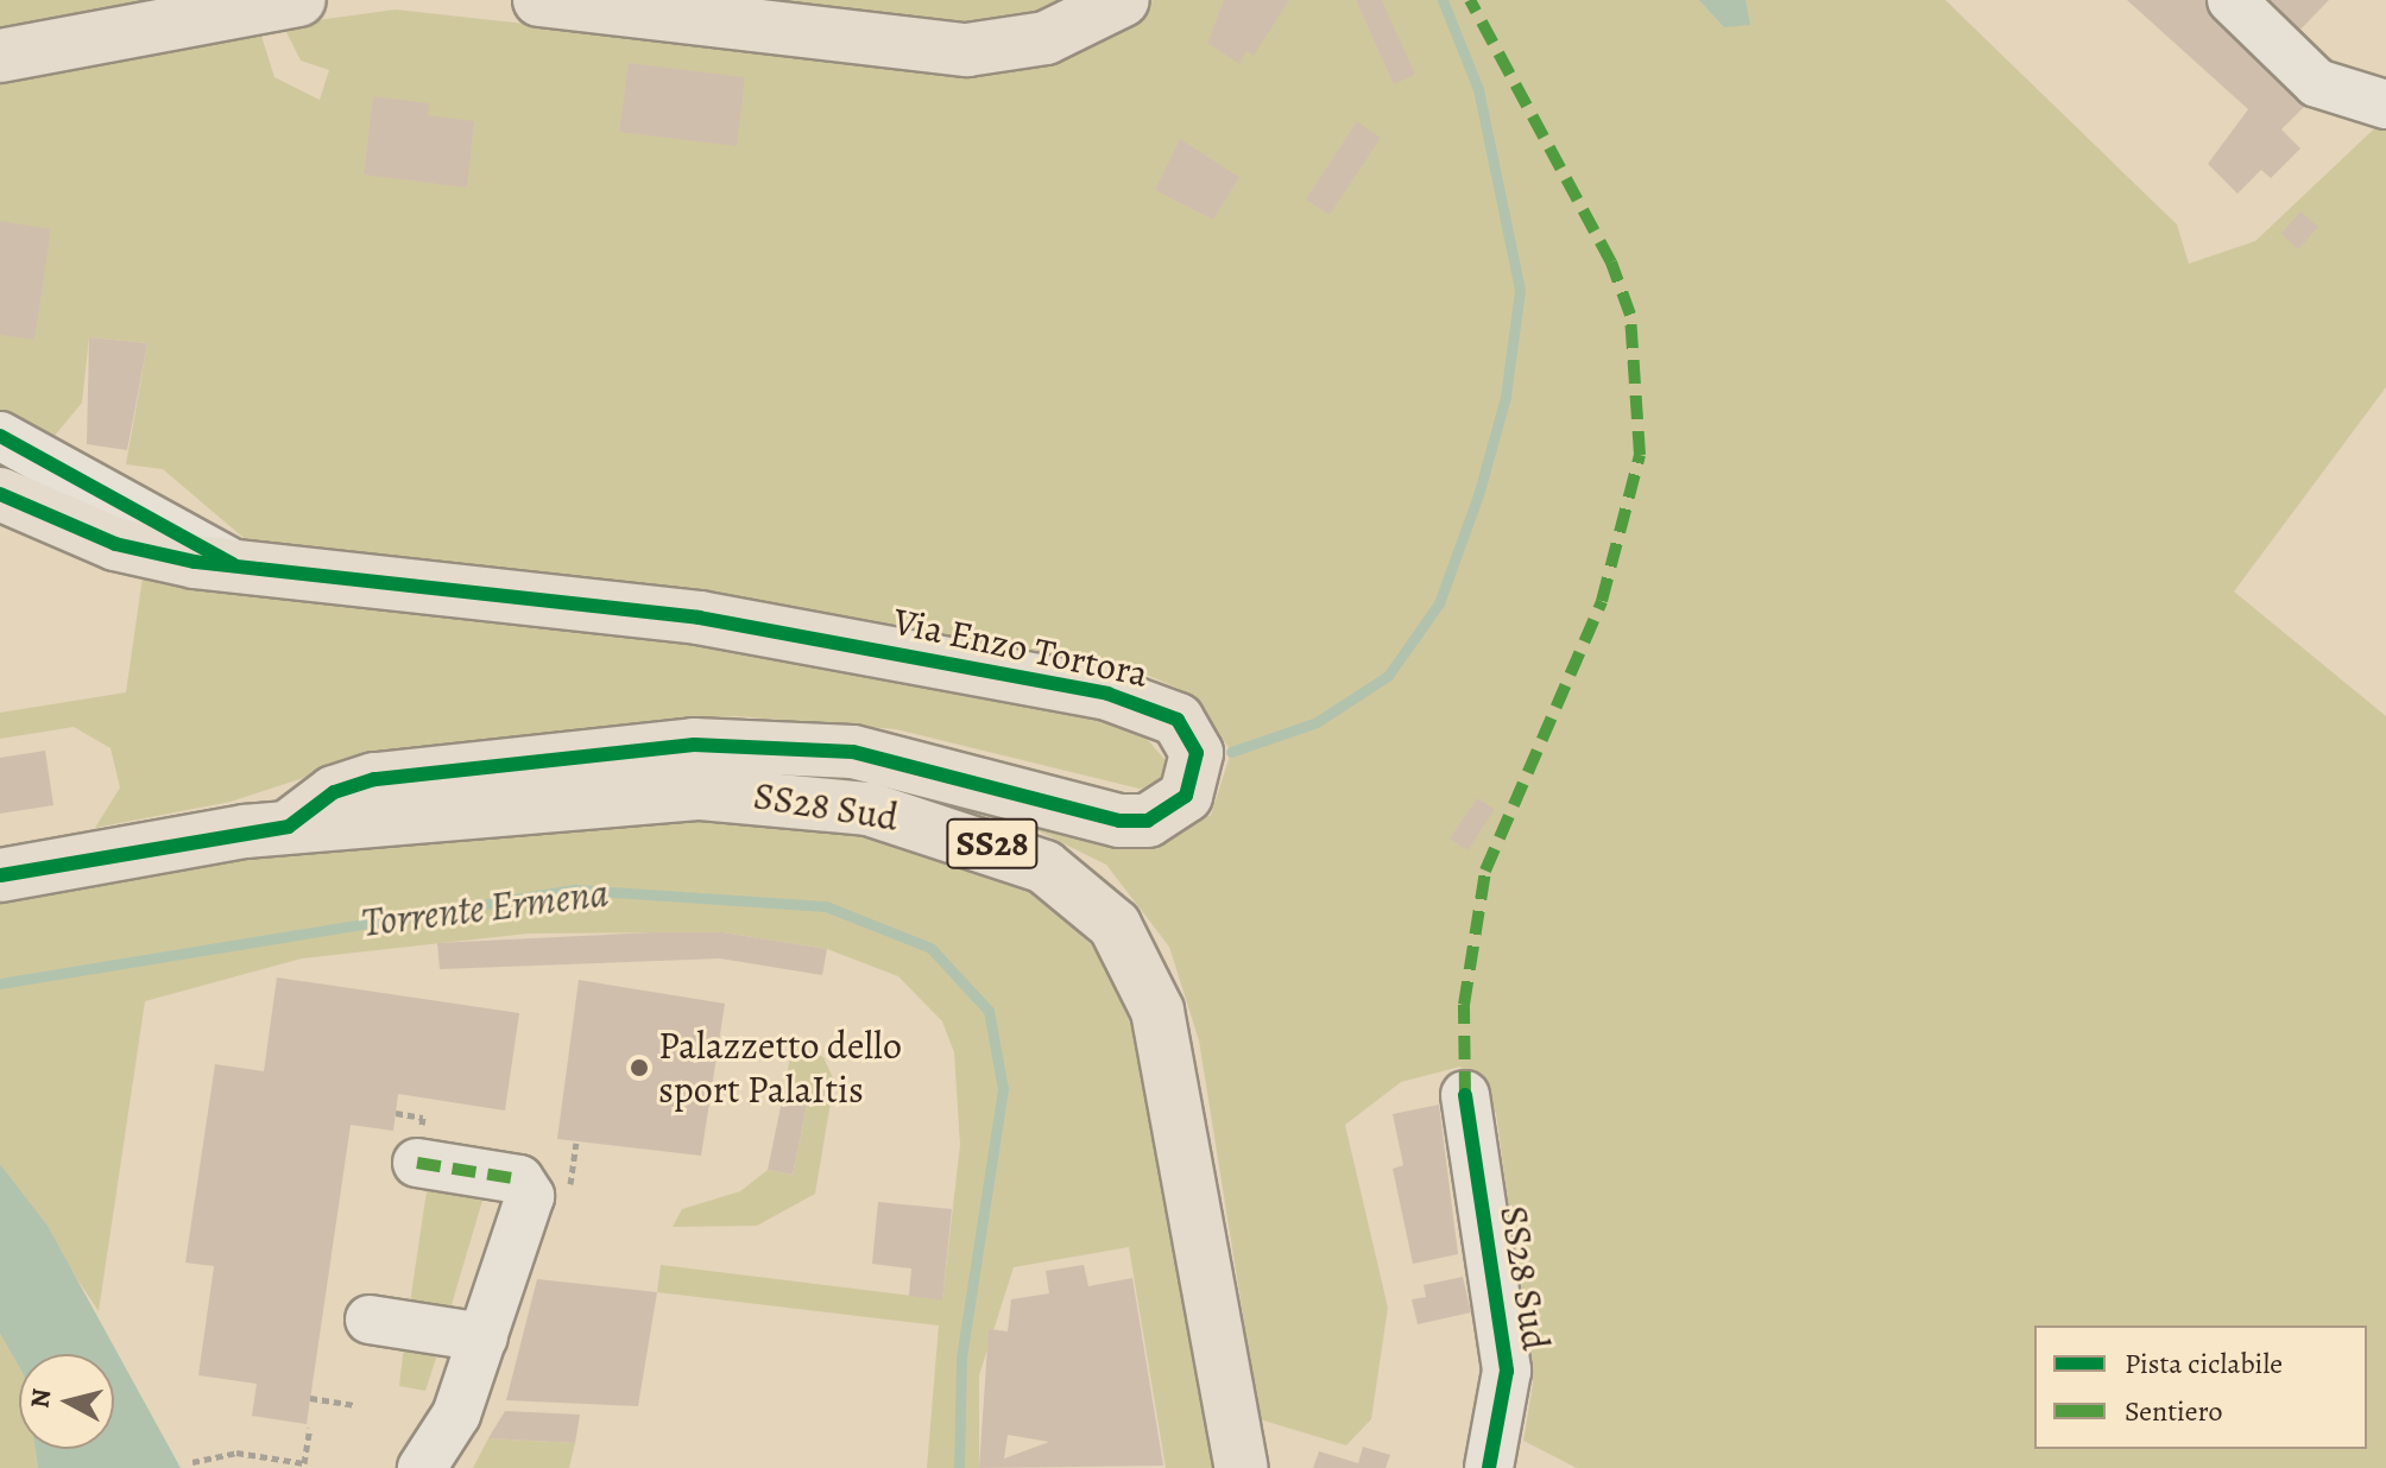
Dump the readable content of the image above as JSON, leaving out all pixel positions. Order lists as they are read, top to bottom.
{
  "streets": {
    "main road": ["Via Enzo Tortora", "SS28 Sud", "SS28"]
  },
  "crossings": [
    ["Via Enzo Tortora", "SS28 Sud"],
    ["Via Enzo Tortora", "SS28"],
    ["SS28 Sud", "SS28"]
  ],
  "water": ["Torrente Ermena"],
  "places": ["Palazzetto dello sport PalaItis"],
  "legend": ["Pista ciclabile", "Sentiero"],
  "north": "left"
}
